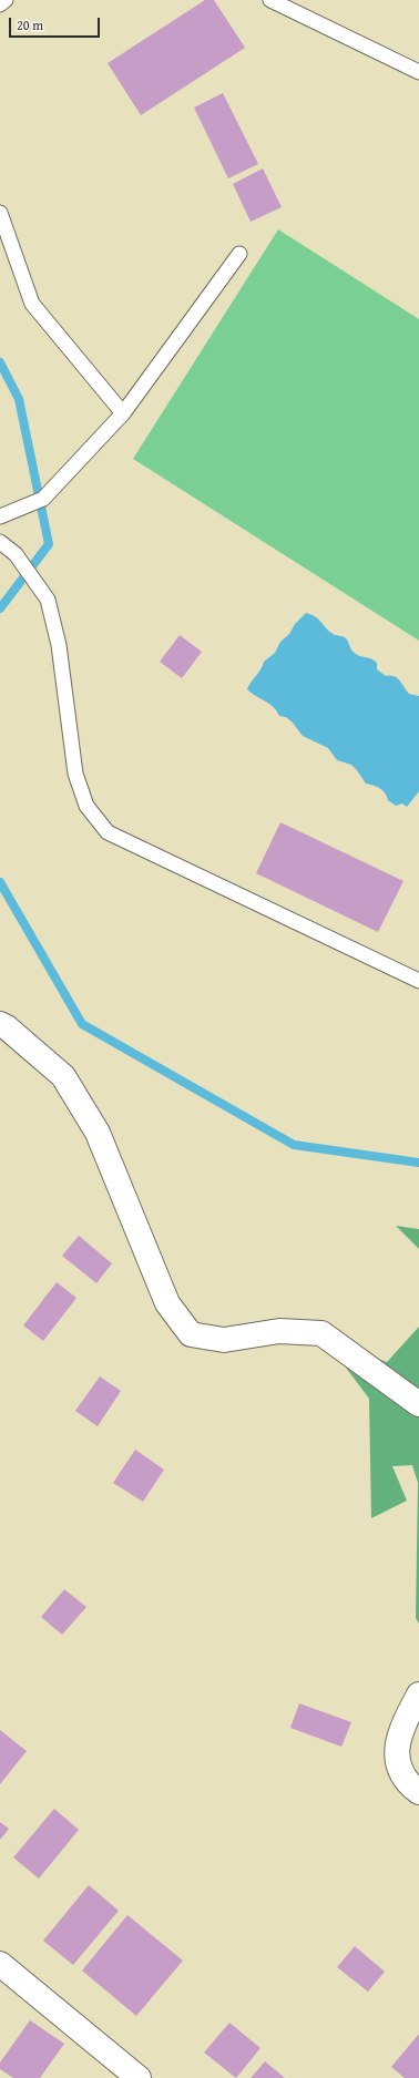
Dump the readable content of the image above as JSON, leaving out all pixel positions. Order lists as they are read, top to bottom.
{
  "scale_bar": "20 m"
}
